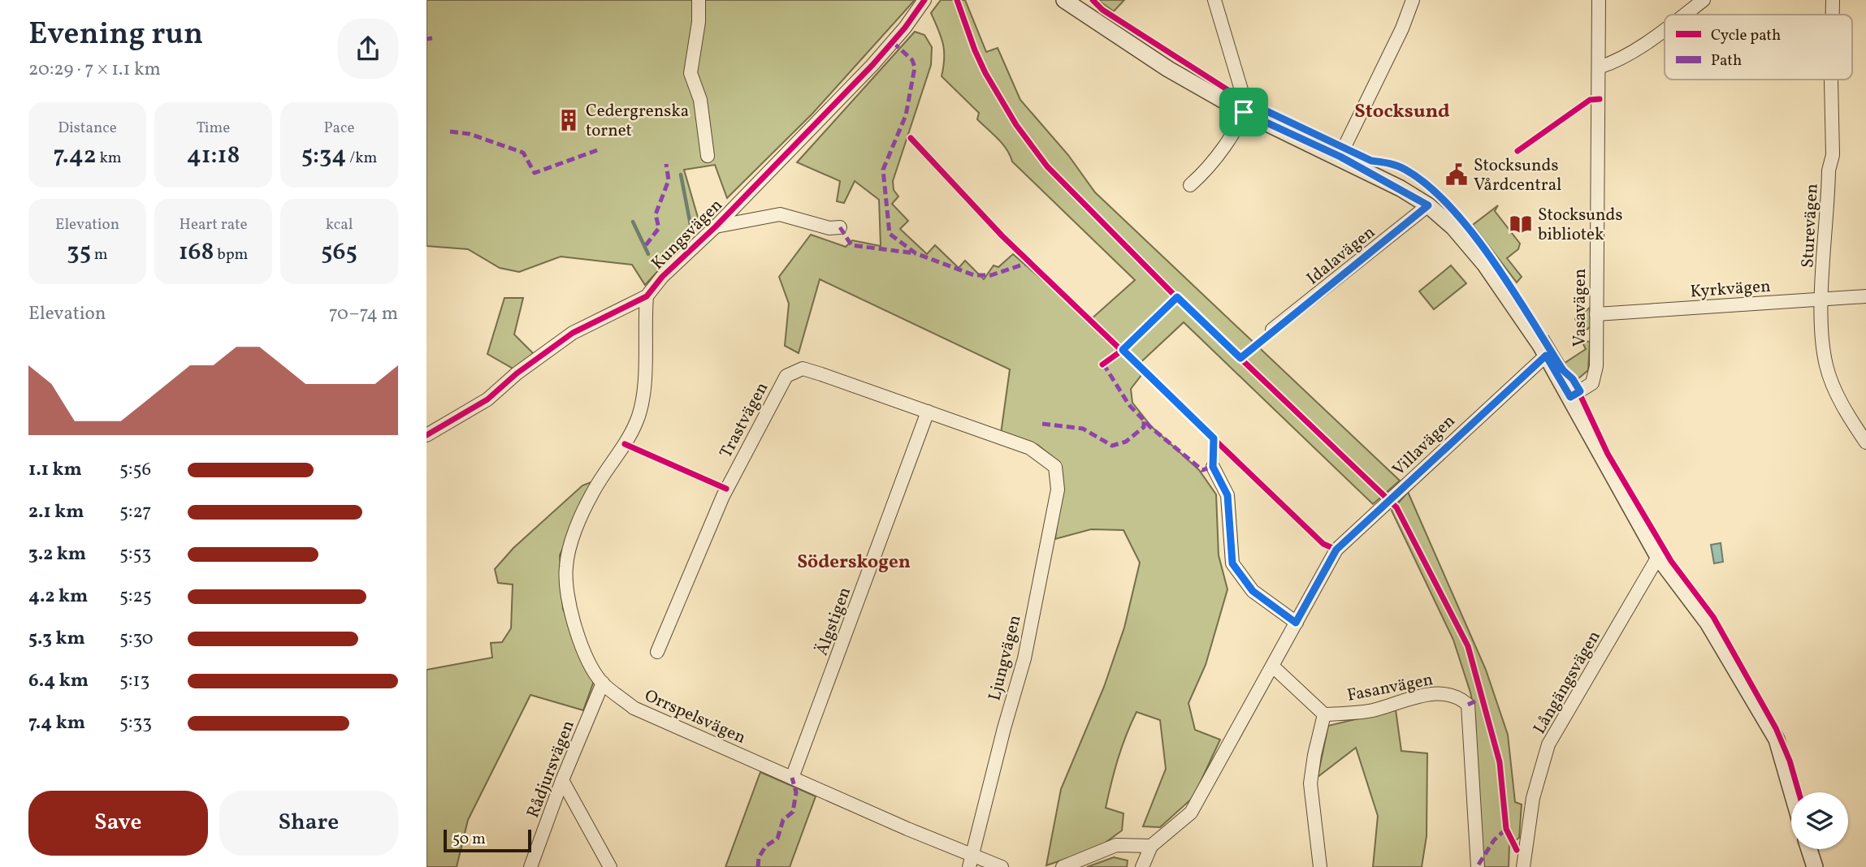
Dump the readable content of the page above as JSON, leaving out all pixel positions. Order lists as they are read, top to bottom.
{
  "streets": {
    "street": [
      "Sturevägen",
      "Kungsvägen",
      "Idalavägen",
      "Kyrkvägen",
      "Vasavägen",
      "Trastvägen",
      "Villavägen",
      "Älgstigen",
      "Ljungvägen",
      "Långängsvägen",
      "Fasanvägen",
      "Orrspelsvägen",
      "Rådjursvägen"
    ]
  },
  "crossings": [
    ["Sturevägen", "Kyrkvägen"],
    ["Kungsvägen", "Orrspelsvägen"],
    ["Kyrkvägen", "Vasavägen"],
    ["Trastvägen", "Älgstigen"],
    ["Trastvägen", "Ljungvägen"],
    ["Älgstigen", "Orrspelsvägen"],
    ["Ljungvägen", "Orrspelsvägen"],
    ["Orrspelsvägen", "Rådjursvägen"]
  ],
  "districts": ["Stocksund", "Söderskogen"],
  "places": {
    "building": ["Cedergrenska tornet"],
    "public building": ["Stocksunds Vårdcentral"],
    "library": ["Stocksunds bibliotek"]
  },
  "legend": ["Cycle path", "Path"],
  "scale_bar": "50 m",
  "page": {
    "heading": ["Evening run", "20:29 · 7 × 1.1 km"],
    "stats": [
      ["Distance", "7.42 km"],
      ["Time", "41:18"],
      ["Pace", "5:34 /km"],
      ["Elevation", "35 m"],
      ["Heart rate", "168 bpm"],
      ["kcal", "565"]
    ],
    "chart": ["Elevation", "70–74 m"],
    "list": [
      {
        "name": "1.1 km",
        "note": "5:56"
      },
      {
        "name": "2.1 km",
        "note": "5:27"
      },
      {
        "name": "3.2 km",
        "note": "5:53"
      },
      {
        "name": "4.2 km",
        "note": "5:25"
      },
      {
        "name": "5.3 km",
        "note": "5:30"
      },
      {
        "name": "6.4 km",
        "note": "5:13"
      },
      {
        "name": "7.4 km",
        "note": "5:33"
      }
    ],
    "buttons": ["Save", "Share"],
    "scale": "50 m"
  }
}
